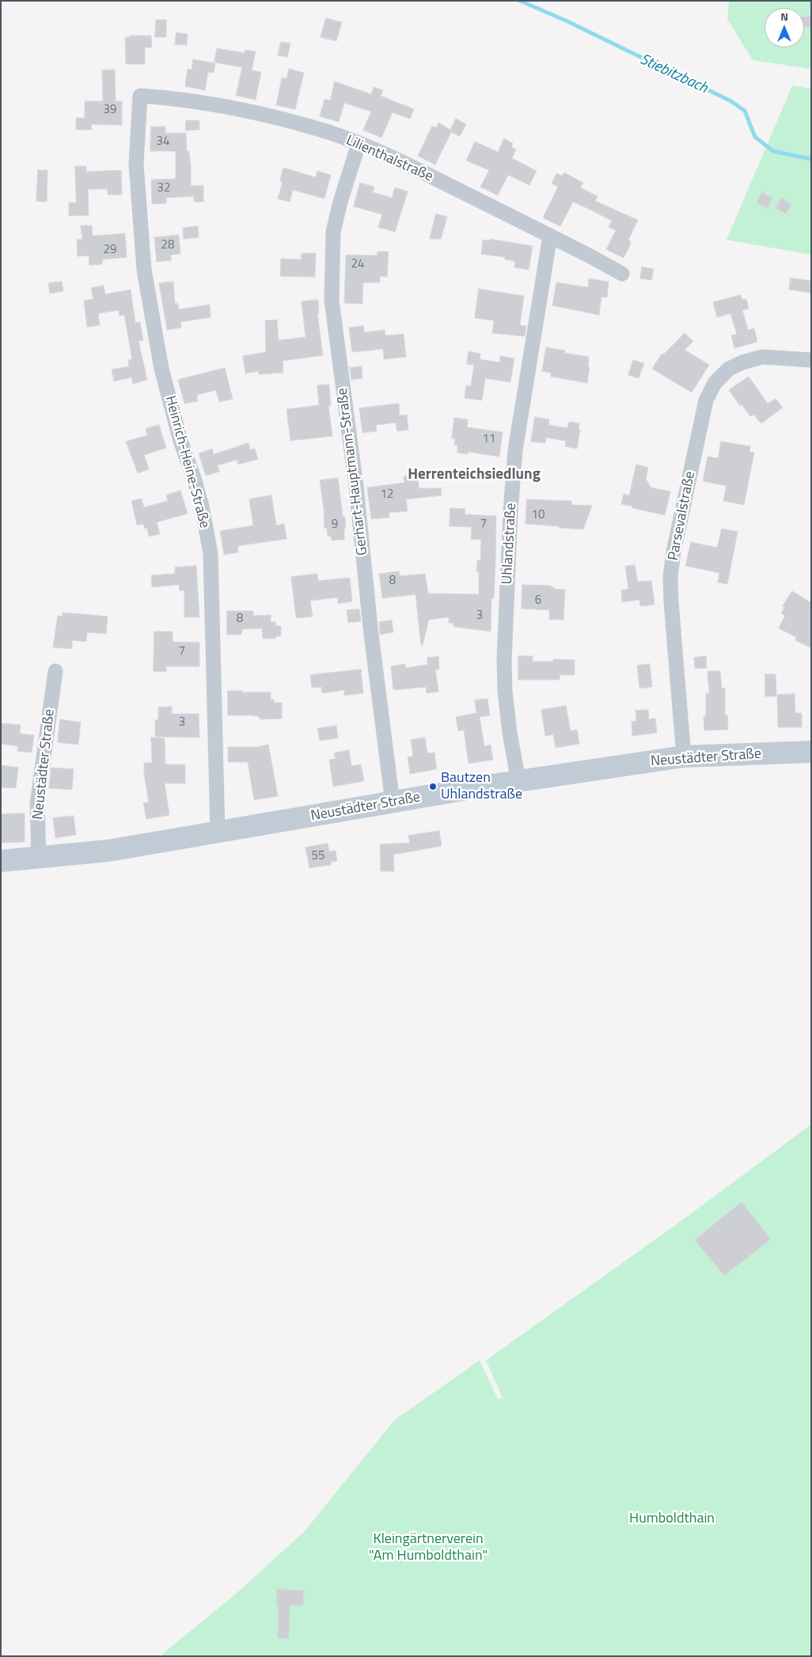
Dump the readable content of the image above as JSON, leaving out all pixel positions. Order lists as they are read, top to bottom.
{
  "streets": {
    "street": [
      "Lilienthalstraße",
      "Heinrich-Heine-Straße",
      "Gerhart-Hauptmann-Straße",
      "Parsevalstraße",
      "Uhlandstraße",
      "Neustädter Straße"
    ]
  },
  "crossings": [
    ["Lilienthalstraße", "Heinrich-Heine-Straße"],
    ["Lilienthalstraße", "Gerhart-Hauptmann-Straße"],
    ["Lilienthalstraße", "Uhlandstraße"],
    ["Heinrich-Heine-Straße", "Neustädter Straße"],
    ["Gerhart-Hauptmann-Straße", "Neustädter Straße"],
    ["Parsevalstraße", "Neustädter Straße"],
    ["Uhlandstraße", "Neustädter Straße"]
  ],
  "districts": ["Herrenteichsiedlung"],
  "water": ["Stiebitzbach"],
  "parks": ["Humboldthain", "Kleingärtnerverein \"Am Humboldthain\""],
  "places": ["Bautzen Uhlandstraße"],
  "house_numbers": [
    "39",
    "34",
    "32",
    "28",
    "29",
    "24",
    "11",
    "12",
    "10",
    "7",
    "9",
    "8",
    "6",
    "3",
    "8",
    "7",
    "3",
    "55"
  ],
  "north": "top"
}
